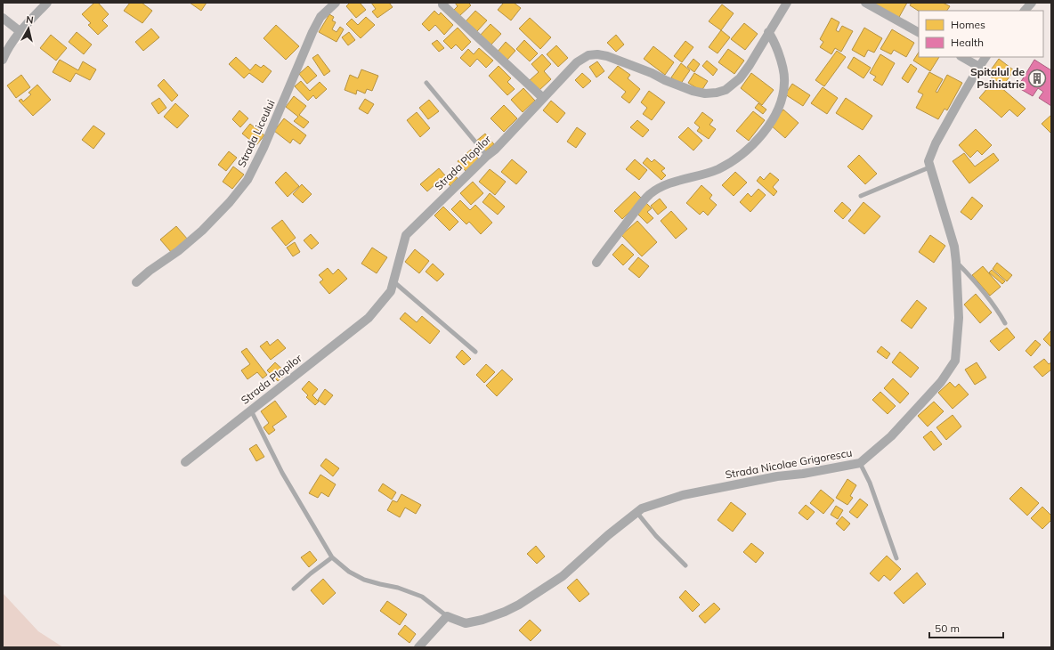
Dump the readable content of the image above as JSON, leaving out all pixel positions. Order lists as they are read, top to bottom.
{
  "streets": {
    "street": ["Strada Liceului", "Strada Plopilor", "Strada Nicolae Grigorescu"]
  },
  "places": {
    "building": ["Spitalul de Psihiatrie"]
  },
  "legend": ["Homes", "Health"],
  "scale_bar": "50 m",
  "north": "top"
}
